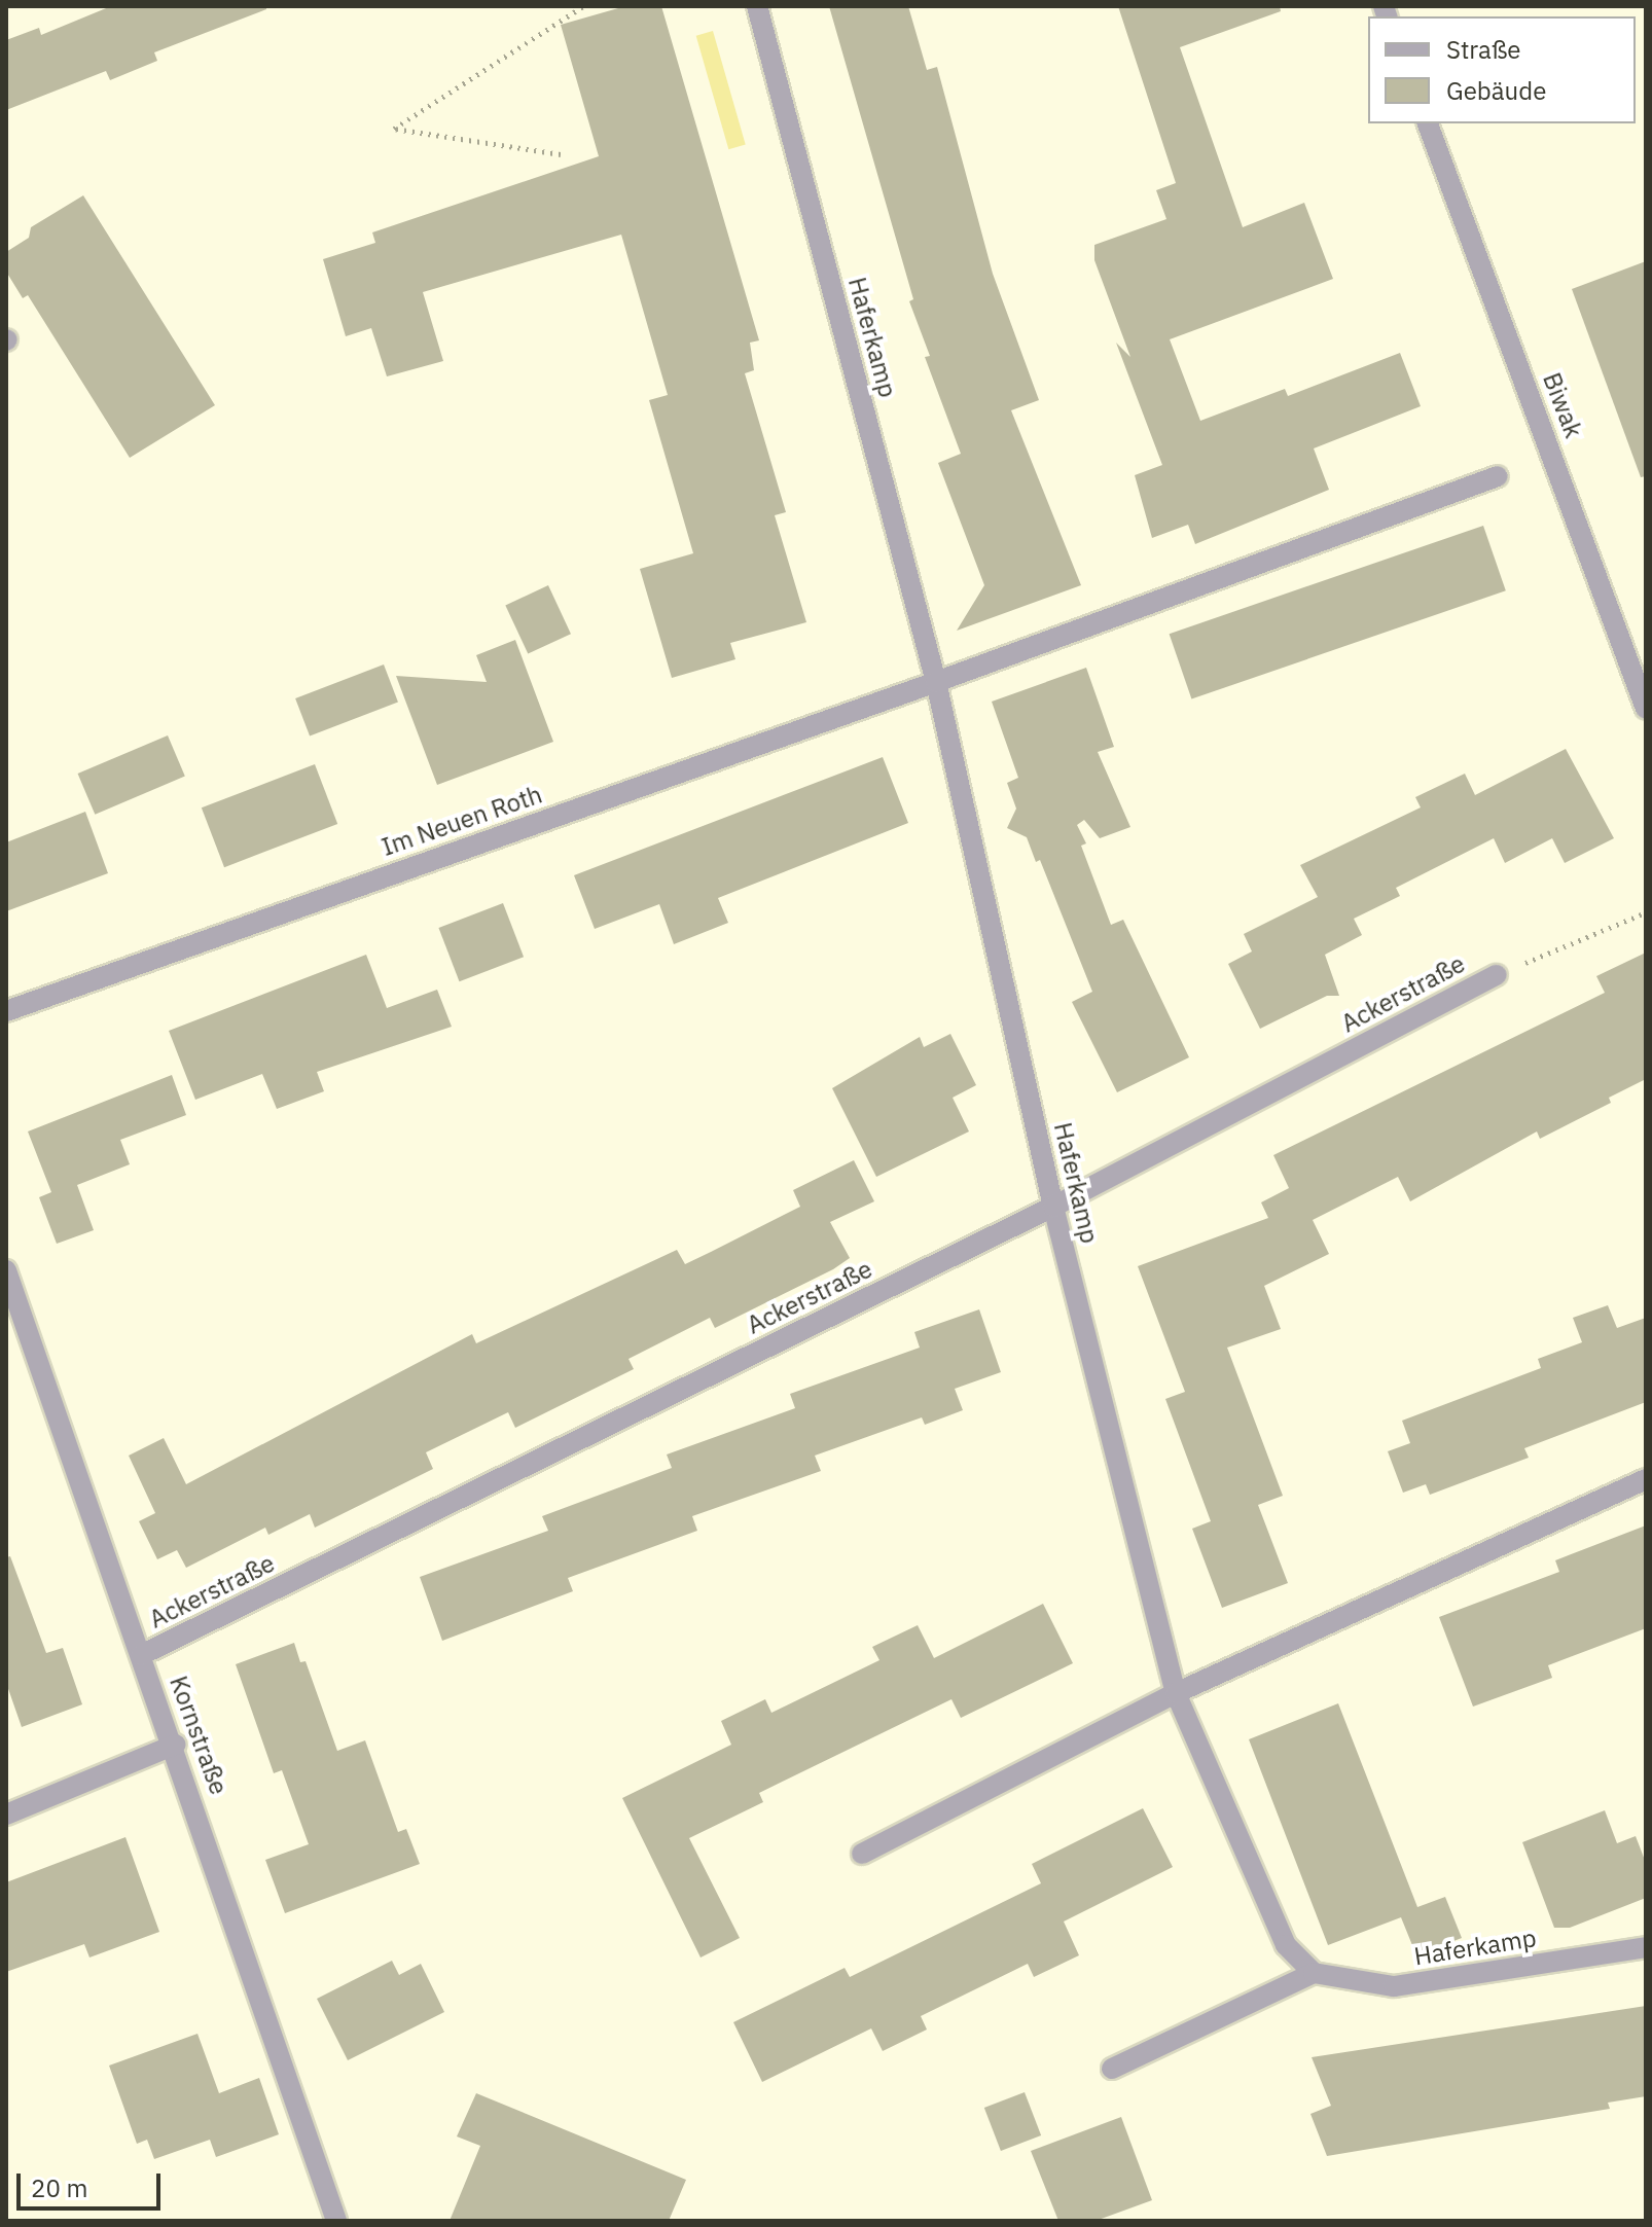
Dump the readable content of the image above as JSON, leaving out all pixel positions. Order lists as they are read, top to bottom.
{
  "streets": {
    "street": [
      "Haferkamp",
      "Biwak",
      "Im Neuen Roth",
      "Ackerstraße",
      "Kornstraße"
    ]
  },
  "crossings": [
    ["Haferkamp", "Im Neuen Roth"],
    ["Haferkamp", "Ackerstraße"],
    ["Ackerstraße", "Kornstraße"]
  ],
  "legend": ["Straße", "Gebäude"],
  "scale_bar": "20 m"
}
